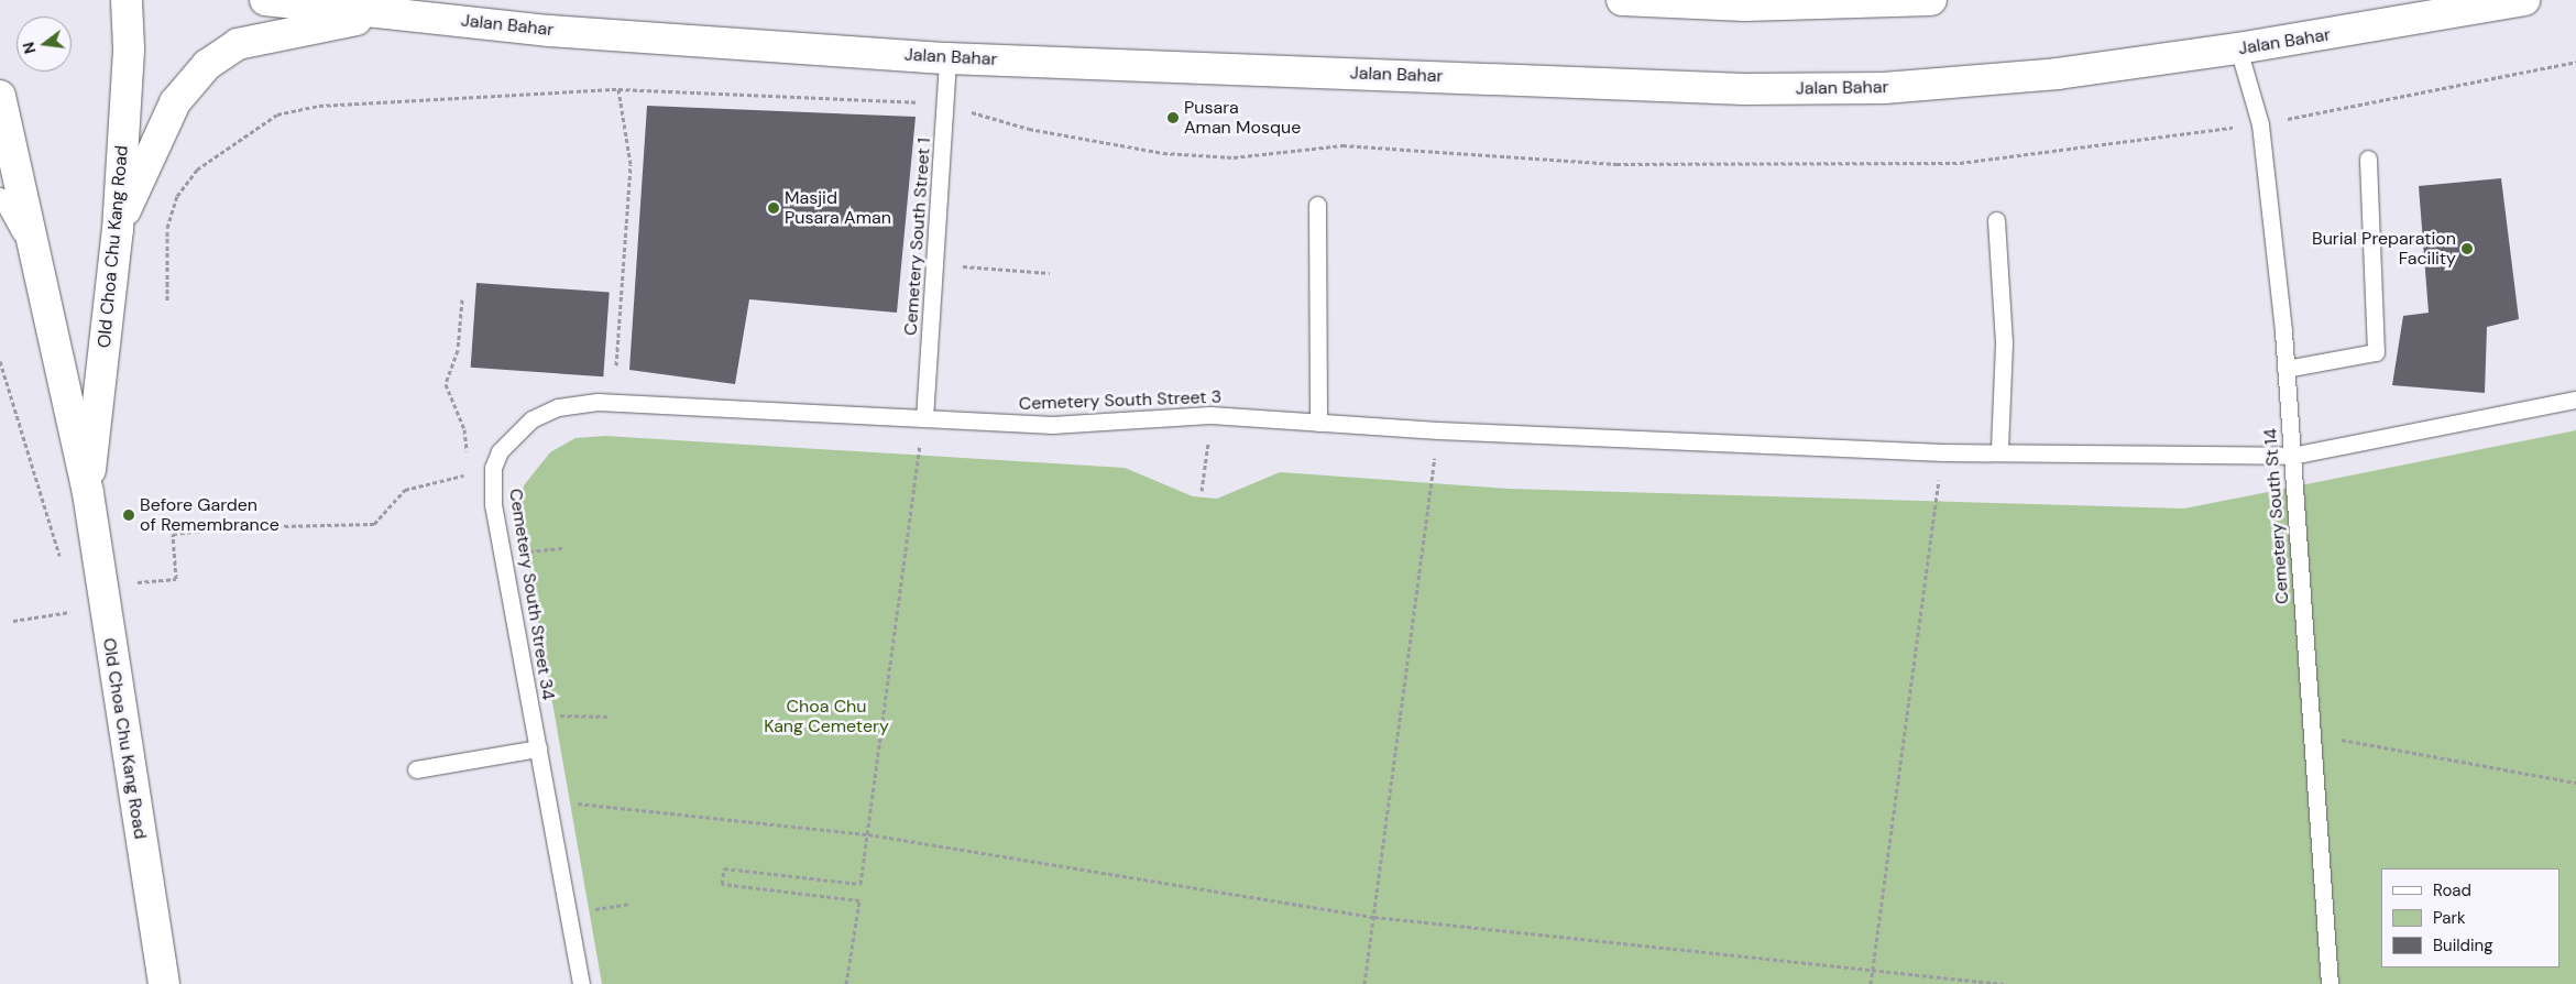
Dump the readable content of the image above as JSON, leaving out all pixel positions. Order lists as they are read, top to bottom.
{
  "streets": {
    "main road": ["Jalan Bahar", "Old Choa Chu Kang Road"],
    "lane": [
      "Cemetery South Street 1",
      "Cemetery South Street 3",
      "Cemetery South St 14",
      "Cemetery South Street 34"
    ]
  },
  "crossings": [
    ["Jalan Bahar", "Cemetery South Street 1"],
    ["Jalan Bahar", "Cemetery South St 14"],
    ["Cemetery South Street 1", "Cemetery South Street 3"],
    ["Cemetery South Street 1", "Cemetery South Street 34"],
    ["Cemetery South Street 3", "Cemetery South St 14"],
    ["Cemetery South Street 3", "Cemetery South Street 34"]
  ],
  "parks": ["Choa Chu Kang Cemetery"],
  "places": [
    "Pusara Aman Mosque",
    "Masjid Pusara Aman",
    "Burial Preparation Facility",
    "Before Garden of Remembrance"
  ],
  "legend": ["Road", "Park", "Building"],
  "north": "left"
}
